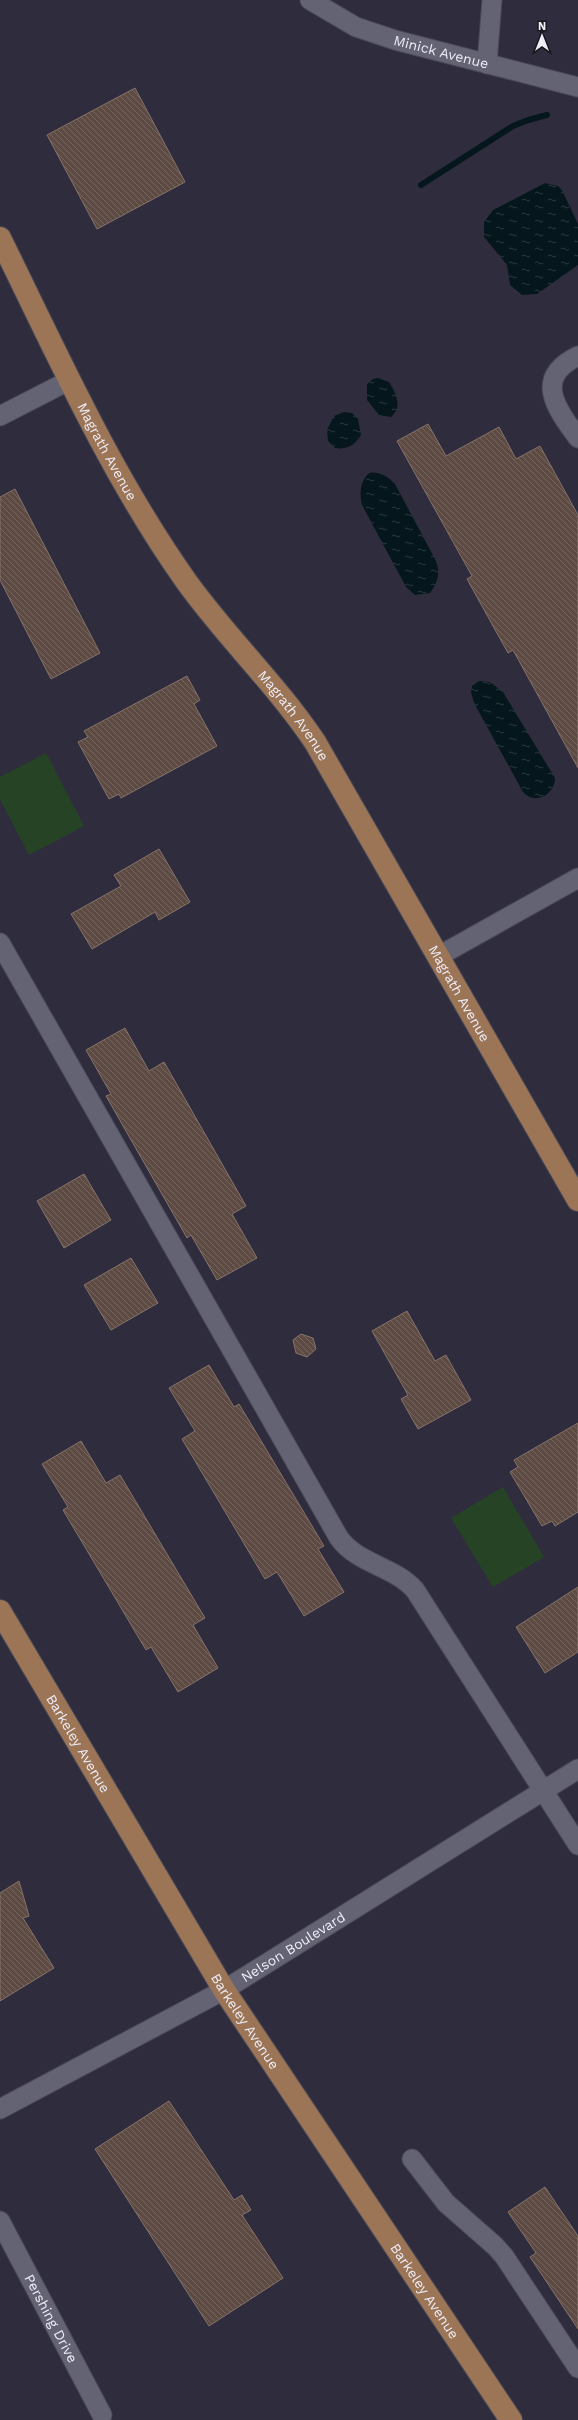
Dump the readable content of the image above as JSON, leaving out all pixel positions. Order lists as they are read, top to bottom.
{
  "streets": {
    "main road": ["Magrath Avenue", "Barkeley Avenue"],
    "street": ["Minick Avenue", "Nelson Boulevard", "Pershing Drive"]
  },
  "crossings": [
    ["Barkeley Avenue", "Nelson Boulevard"]
  ],
  "north": "top"
}
